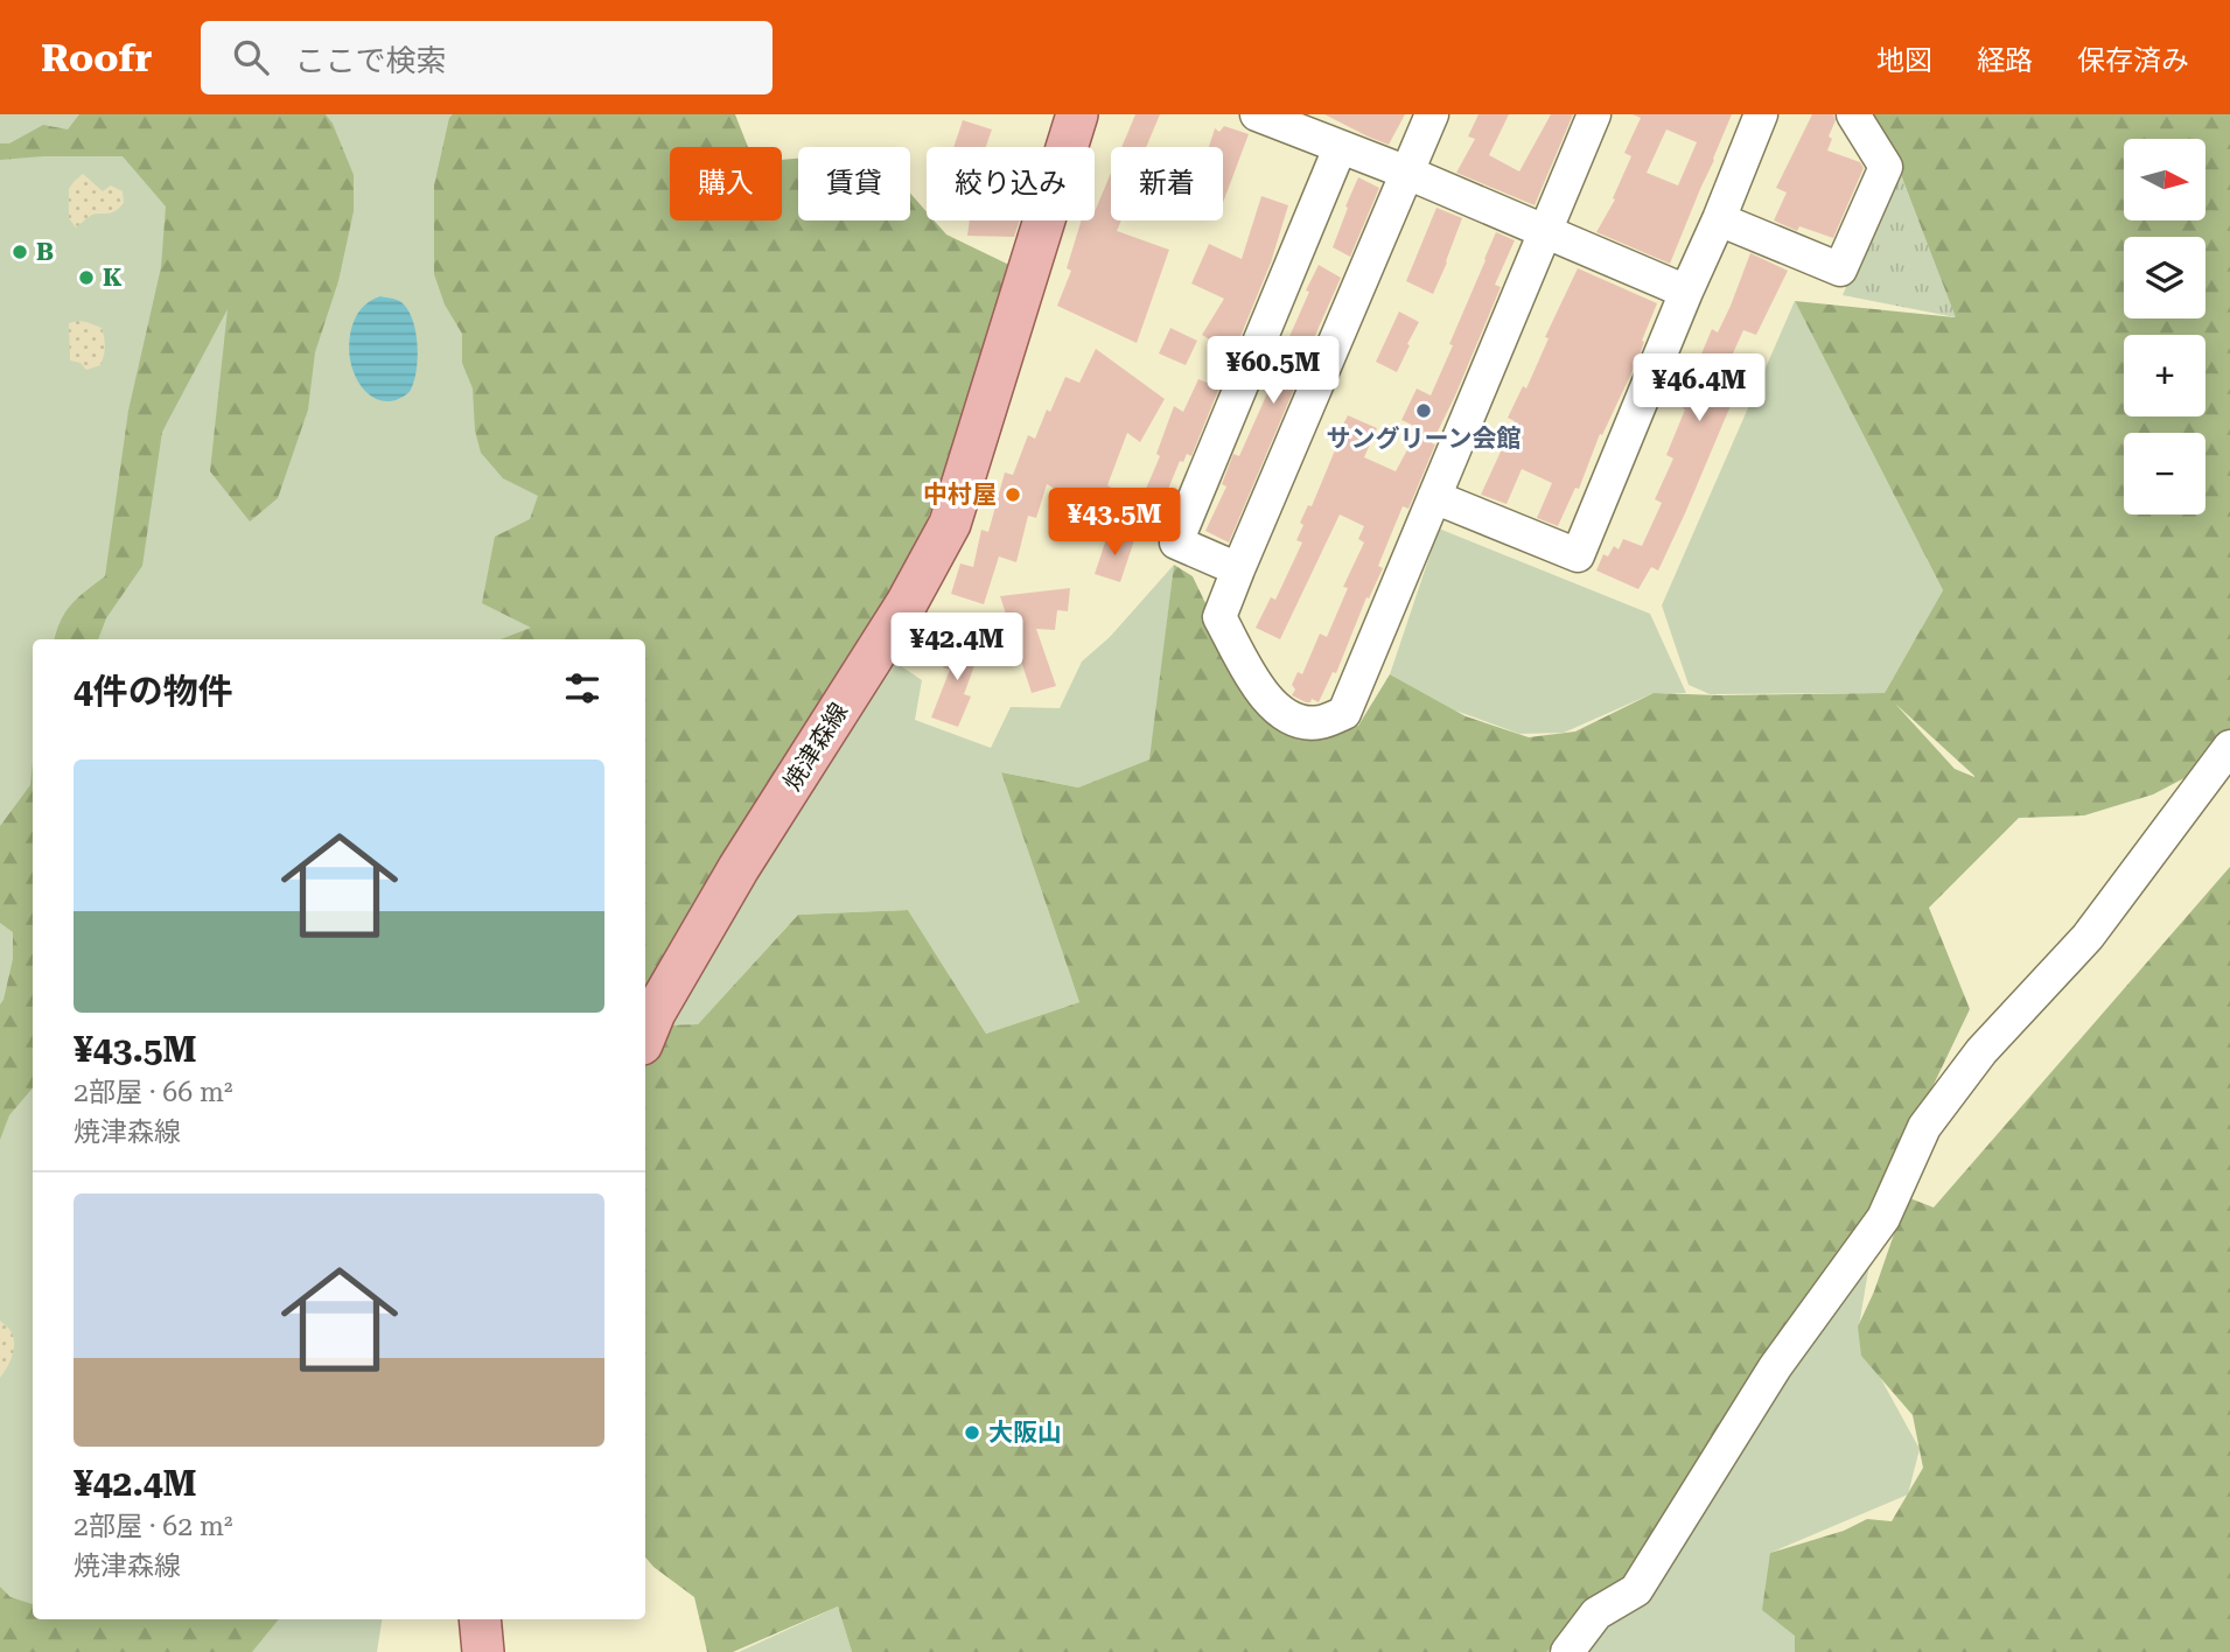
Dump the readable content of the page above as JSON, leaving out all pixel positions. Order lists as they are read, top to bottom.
{
  "streets": {
    "main road": ["焼津森線"]
  },
  "places": [
    "B",
    "K",
    "サングリーン会館",
    "中村屋",
    "大阪山"
  ],
  "north": "right",
  "page": {
    "header": "Roofr",
    "search": "ここで検索",
    "nav": ["地図", "経路", "保存済み"],
    "map_buttons": ["+", "−"],
    "chip": [
      "購入",
      "賃貸",
      "絞り込み",
      "新着"
    ],
    "price": [
      "¥60.5M",
      "¥46.4M",
      "¥43.5M",
      "¥42.4M"
    ],
    "heading": "4件の物件",
    "list": [
      {
        "name": "¥43.5M",
        "note": "2部屋 · 66 m² · 焼津森線"
      },
      {
        "name": "¥42.4M",
        "note": "2部屋 · 62 m² · 焼津森線"
      }
    ]
  }
}
